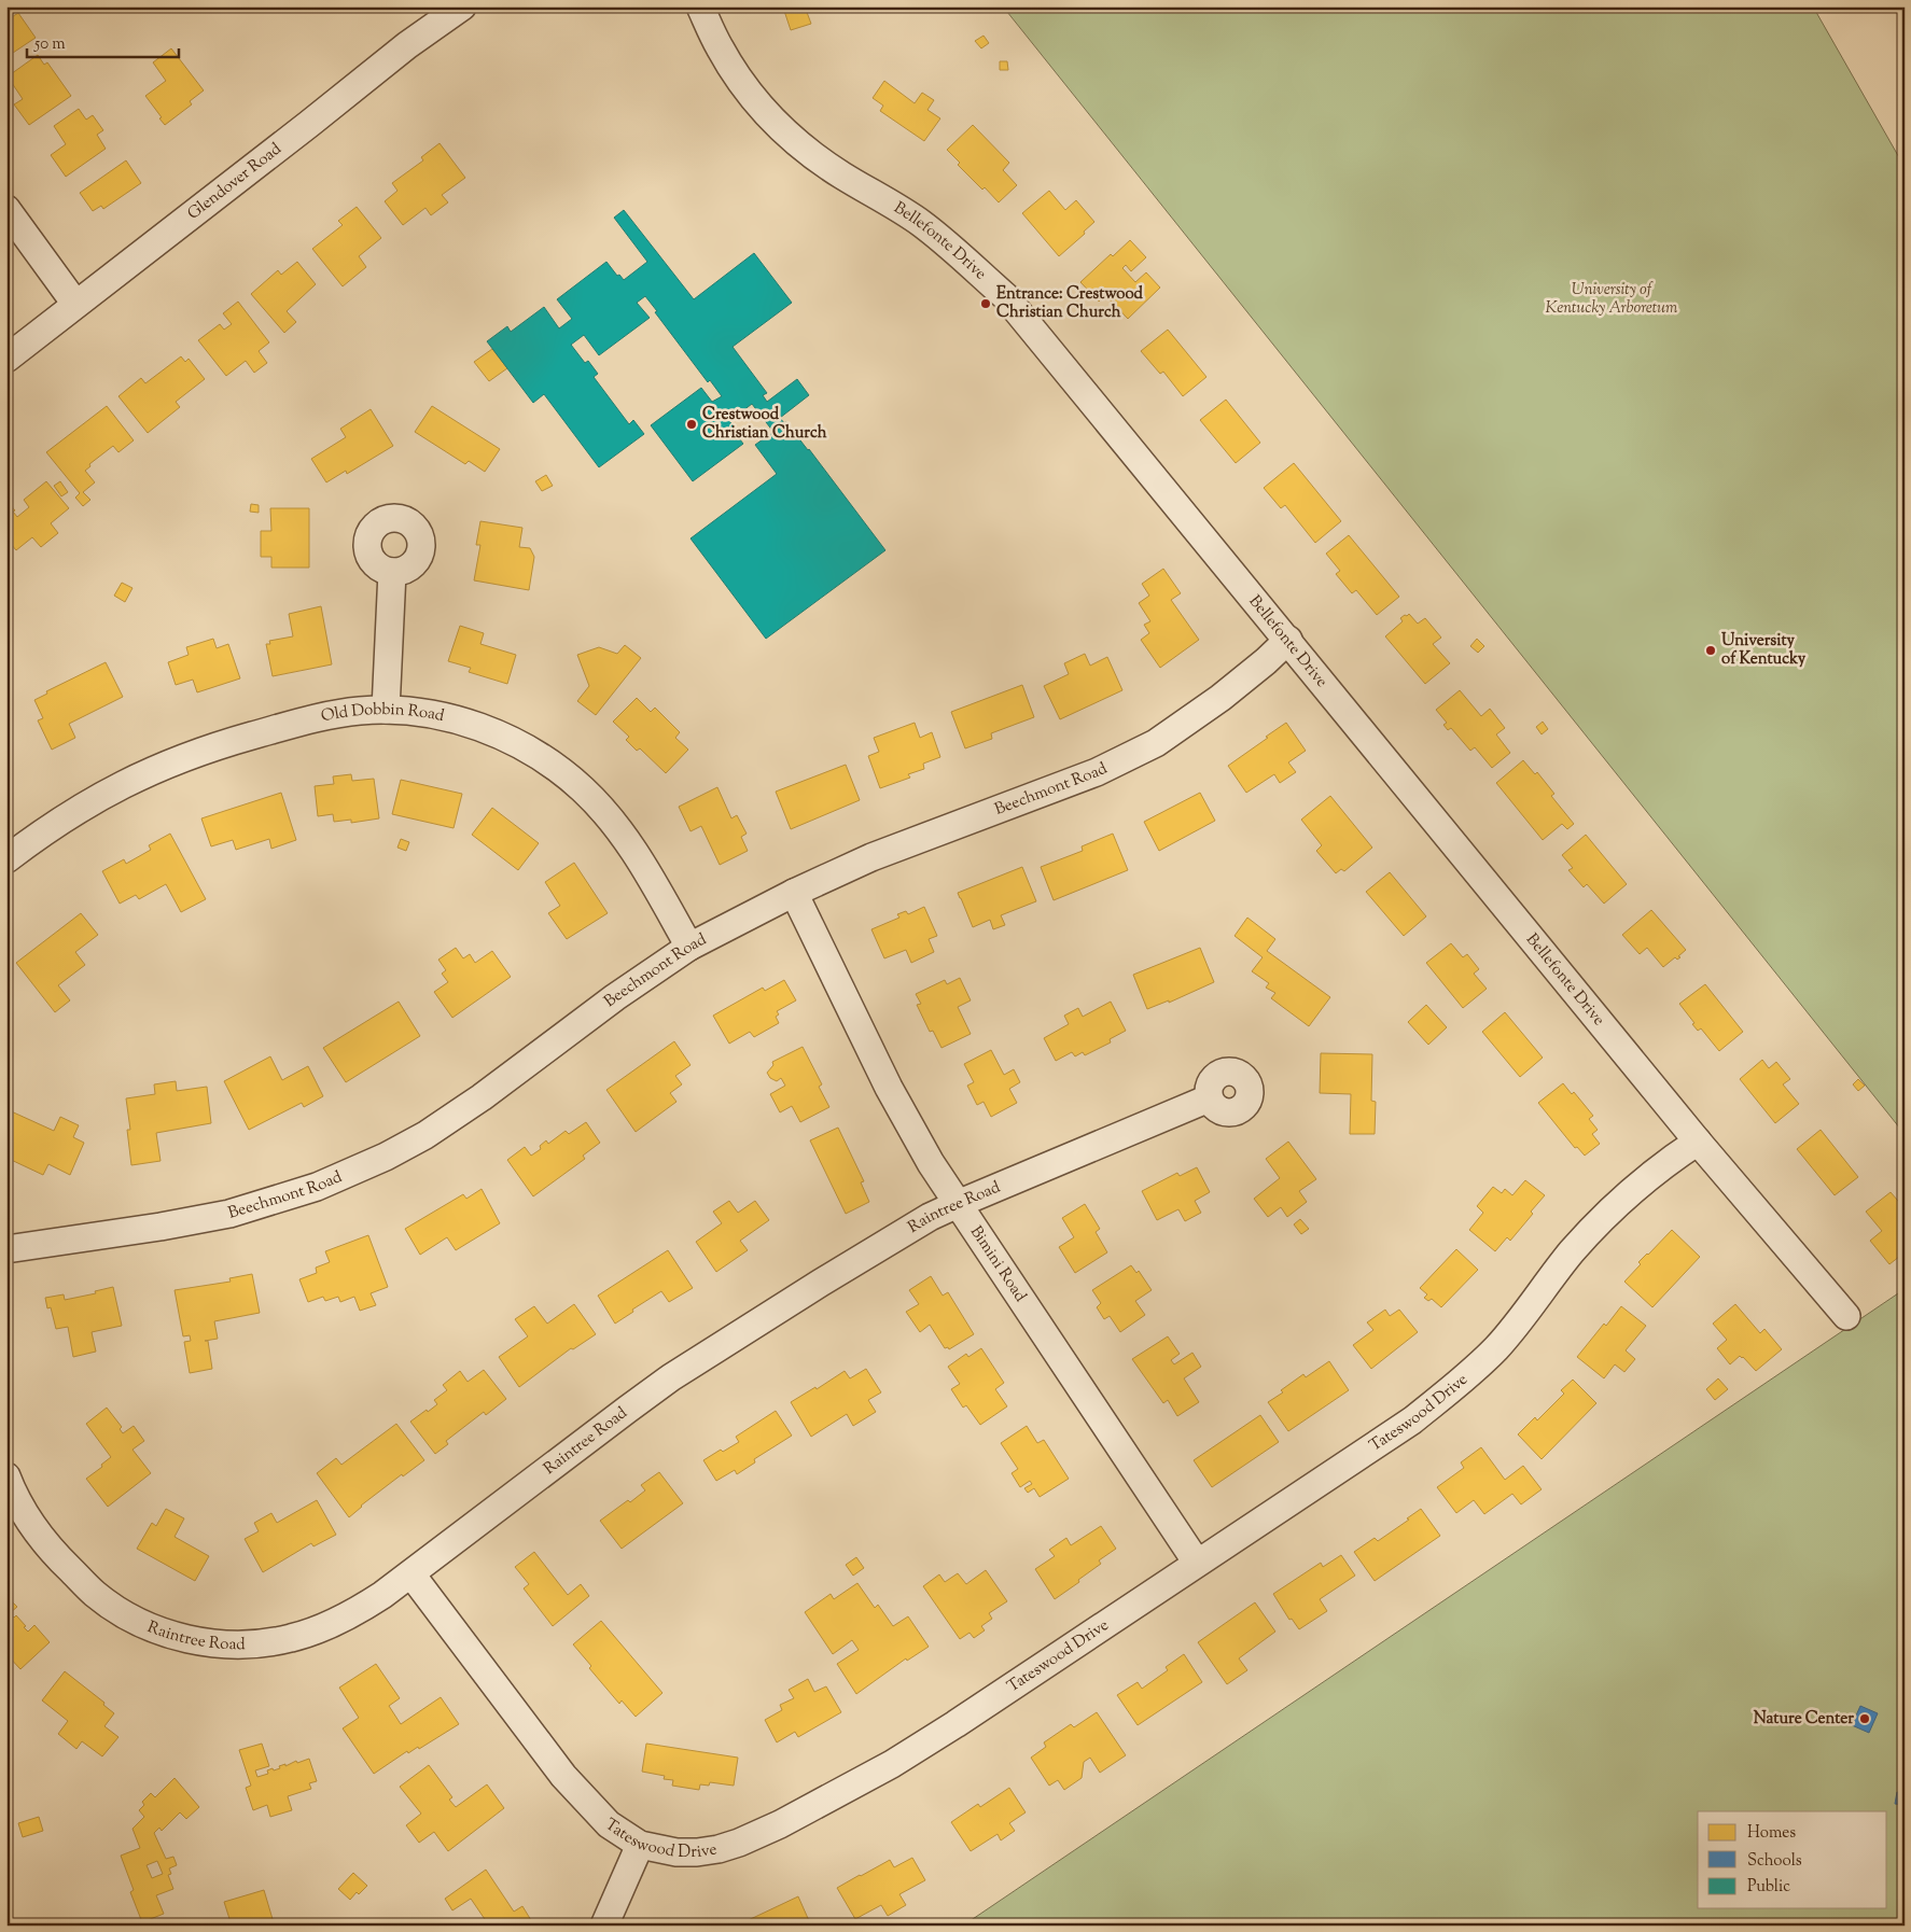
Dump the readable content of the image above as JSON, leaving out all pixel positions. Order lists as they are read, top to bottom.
{
  "streets": {
    "street": [
      "Glendover Road",
      "Bellefonte Drive",
      "Old Dobbin Road",
      "Beechmont Road",
      "Raintree Road",
      "Bimini Road",
      "Tateswood Drive"
    ]
  },
  "crossings": [
    ["Bellefonte Drive", "Beechmont Road"],
    ["Bellefonte Drive", "Tateswood Drive"],
    ["Old Dobbin Road", "Beechmont Road"],
    ["Beechmont Road", "Bimini Road"],
    ["Raintree Road", "Bimini Road"],
    ["Raintree Road", "Tateswood Drive"],
    ["Bimini Road", "Tateswood Drive"]
  ],
  "parks": ["University of Kentucky Arboretum"],
  "places": [
    "Entrance: Crestwood Christian Church",
    "Crestwood Christian Church",
    "University of Kentucky",
    "Nature Center"
  ],
  "legend": ["Homes", "Schools", "Public"],
  "scale_bar": "50 m"
}
